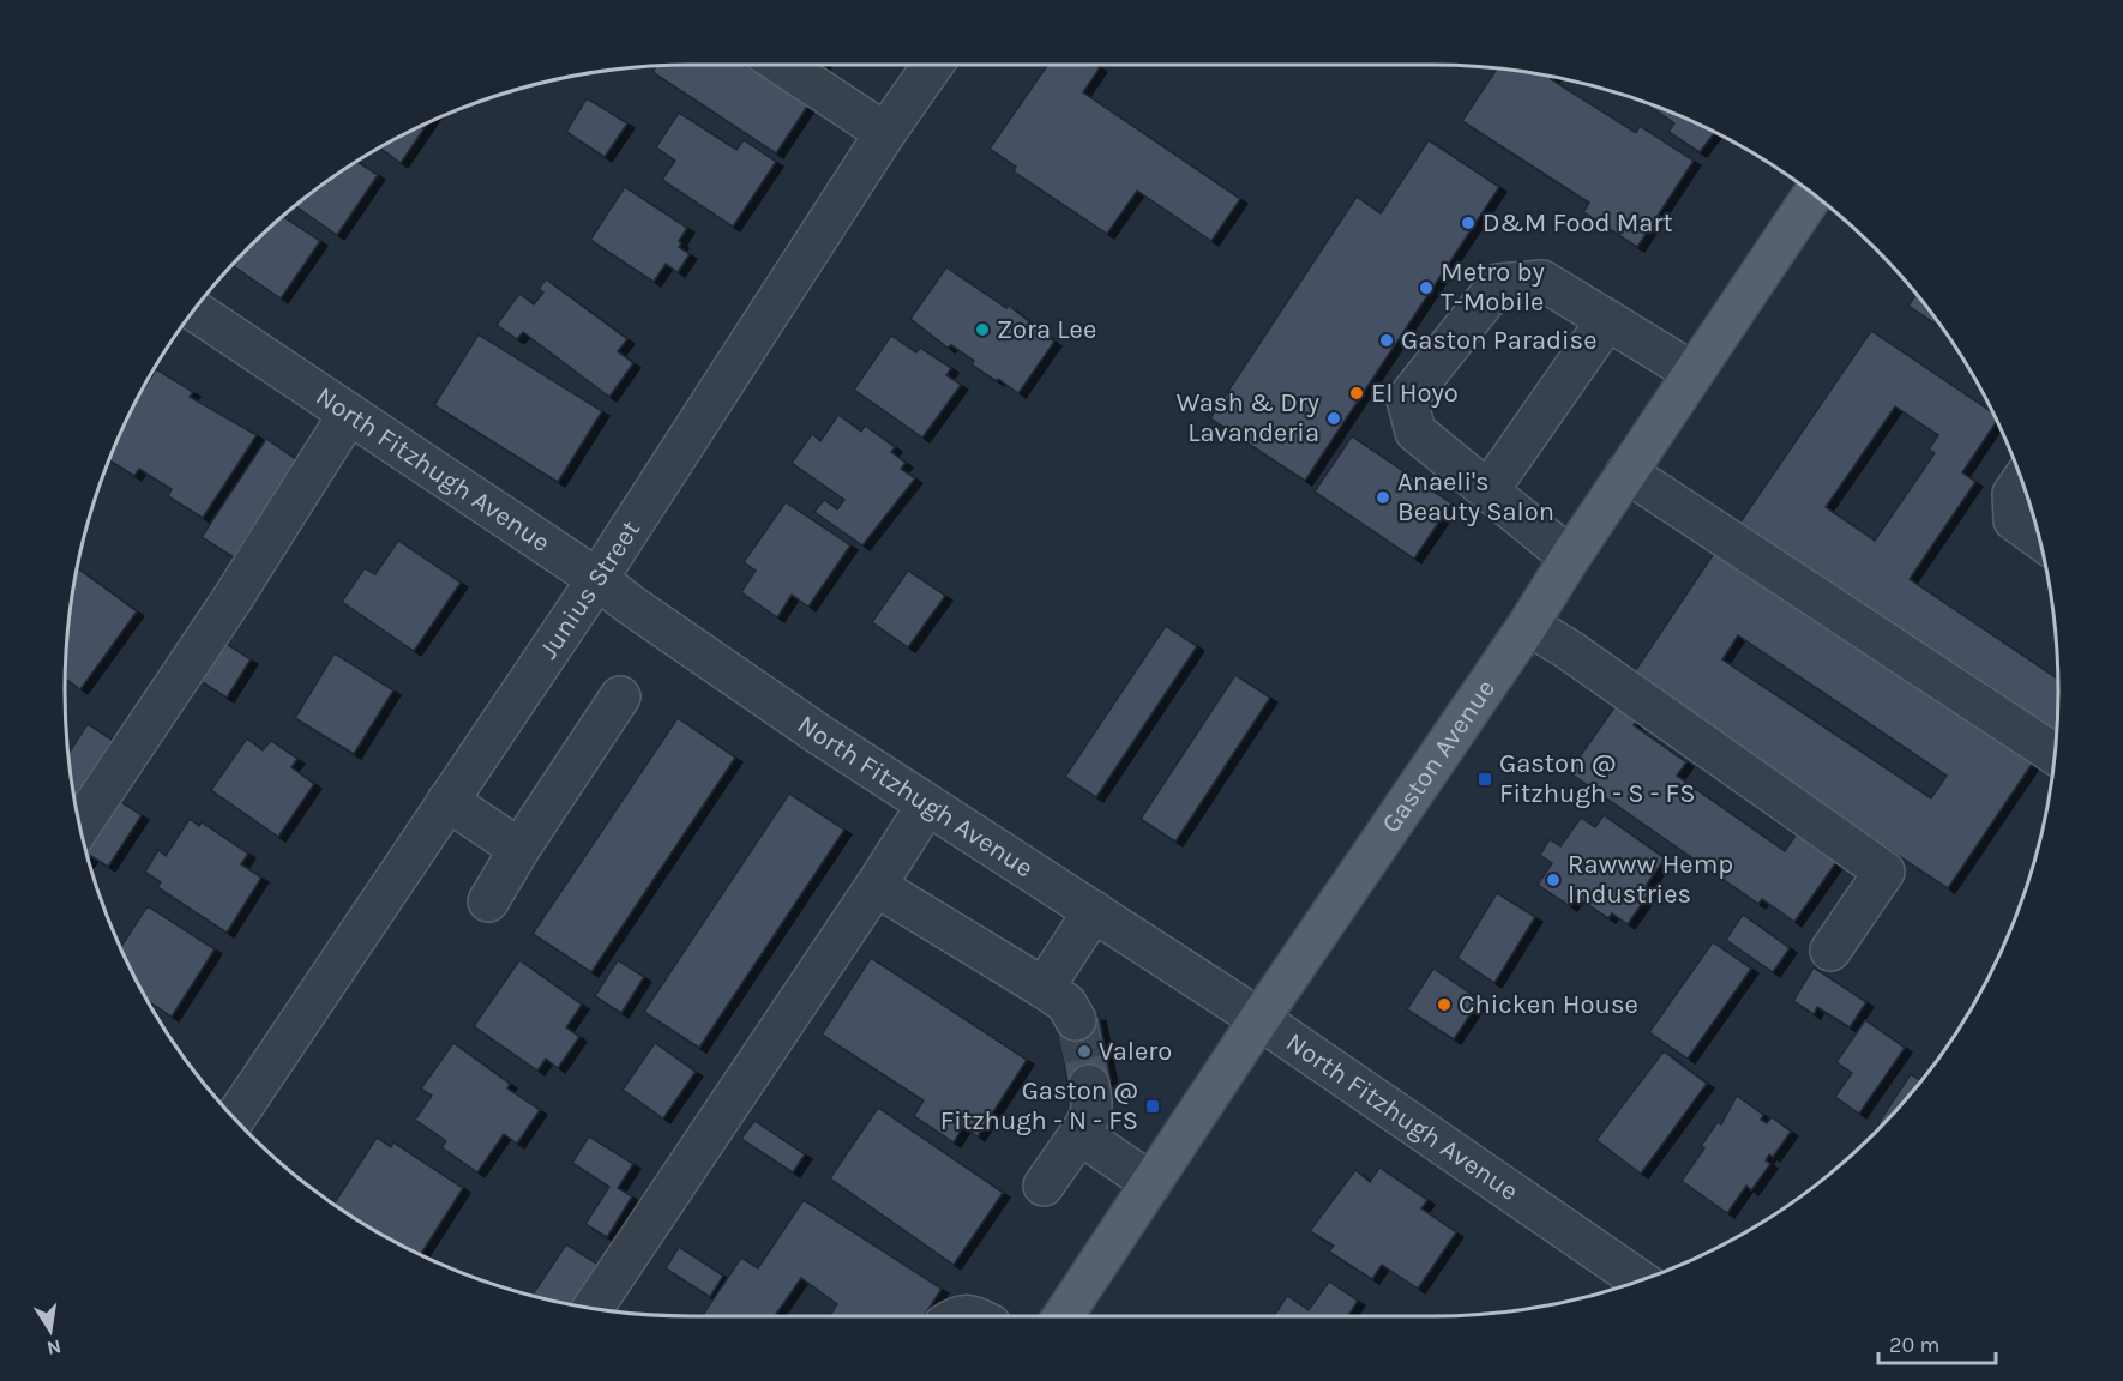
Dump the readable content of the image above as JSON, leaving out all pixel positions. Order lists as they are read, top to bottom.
{
  "streets": {
    "main road": ["Gaston Avenue"],
    "street": ["North Fitzhugh Avenue", "Junius Street"]
  },
  "crossings": [
    ["North Fitzhugh Avenue", "Junius Street"],
    ["North Fitzhugh Avenue", "Gaston Avenue"]
  ],
  "places": {
    "other": [
      "D&M Food Mart",
      "Metro by T-Mobile",
      "Zora Lee",
      "Gaston Paradise",
      "El Hoyo",
      "Wash & Dry Lavanderia",
      "Anaeli's Beauty Salon",
      "Rawww Hemp Industries",
      "Chicken House",
      "Valero"
    ],
    "transit": ["Gaston @ Fitzhugh - S - FS", "Gaston @ Fitzhugh - N - FS"]
  },
  "scale_bar": "20 m",
  "north": "bottom"
}
